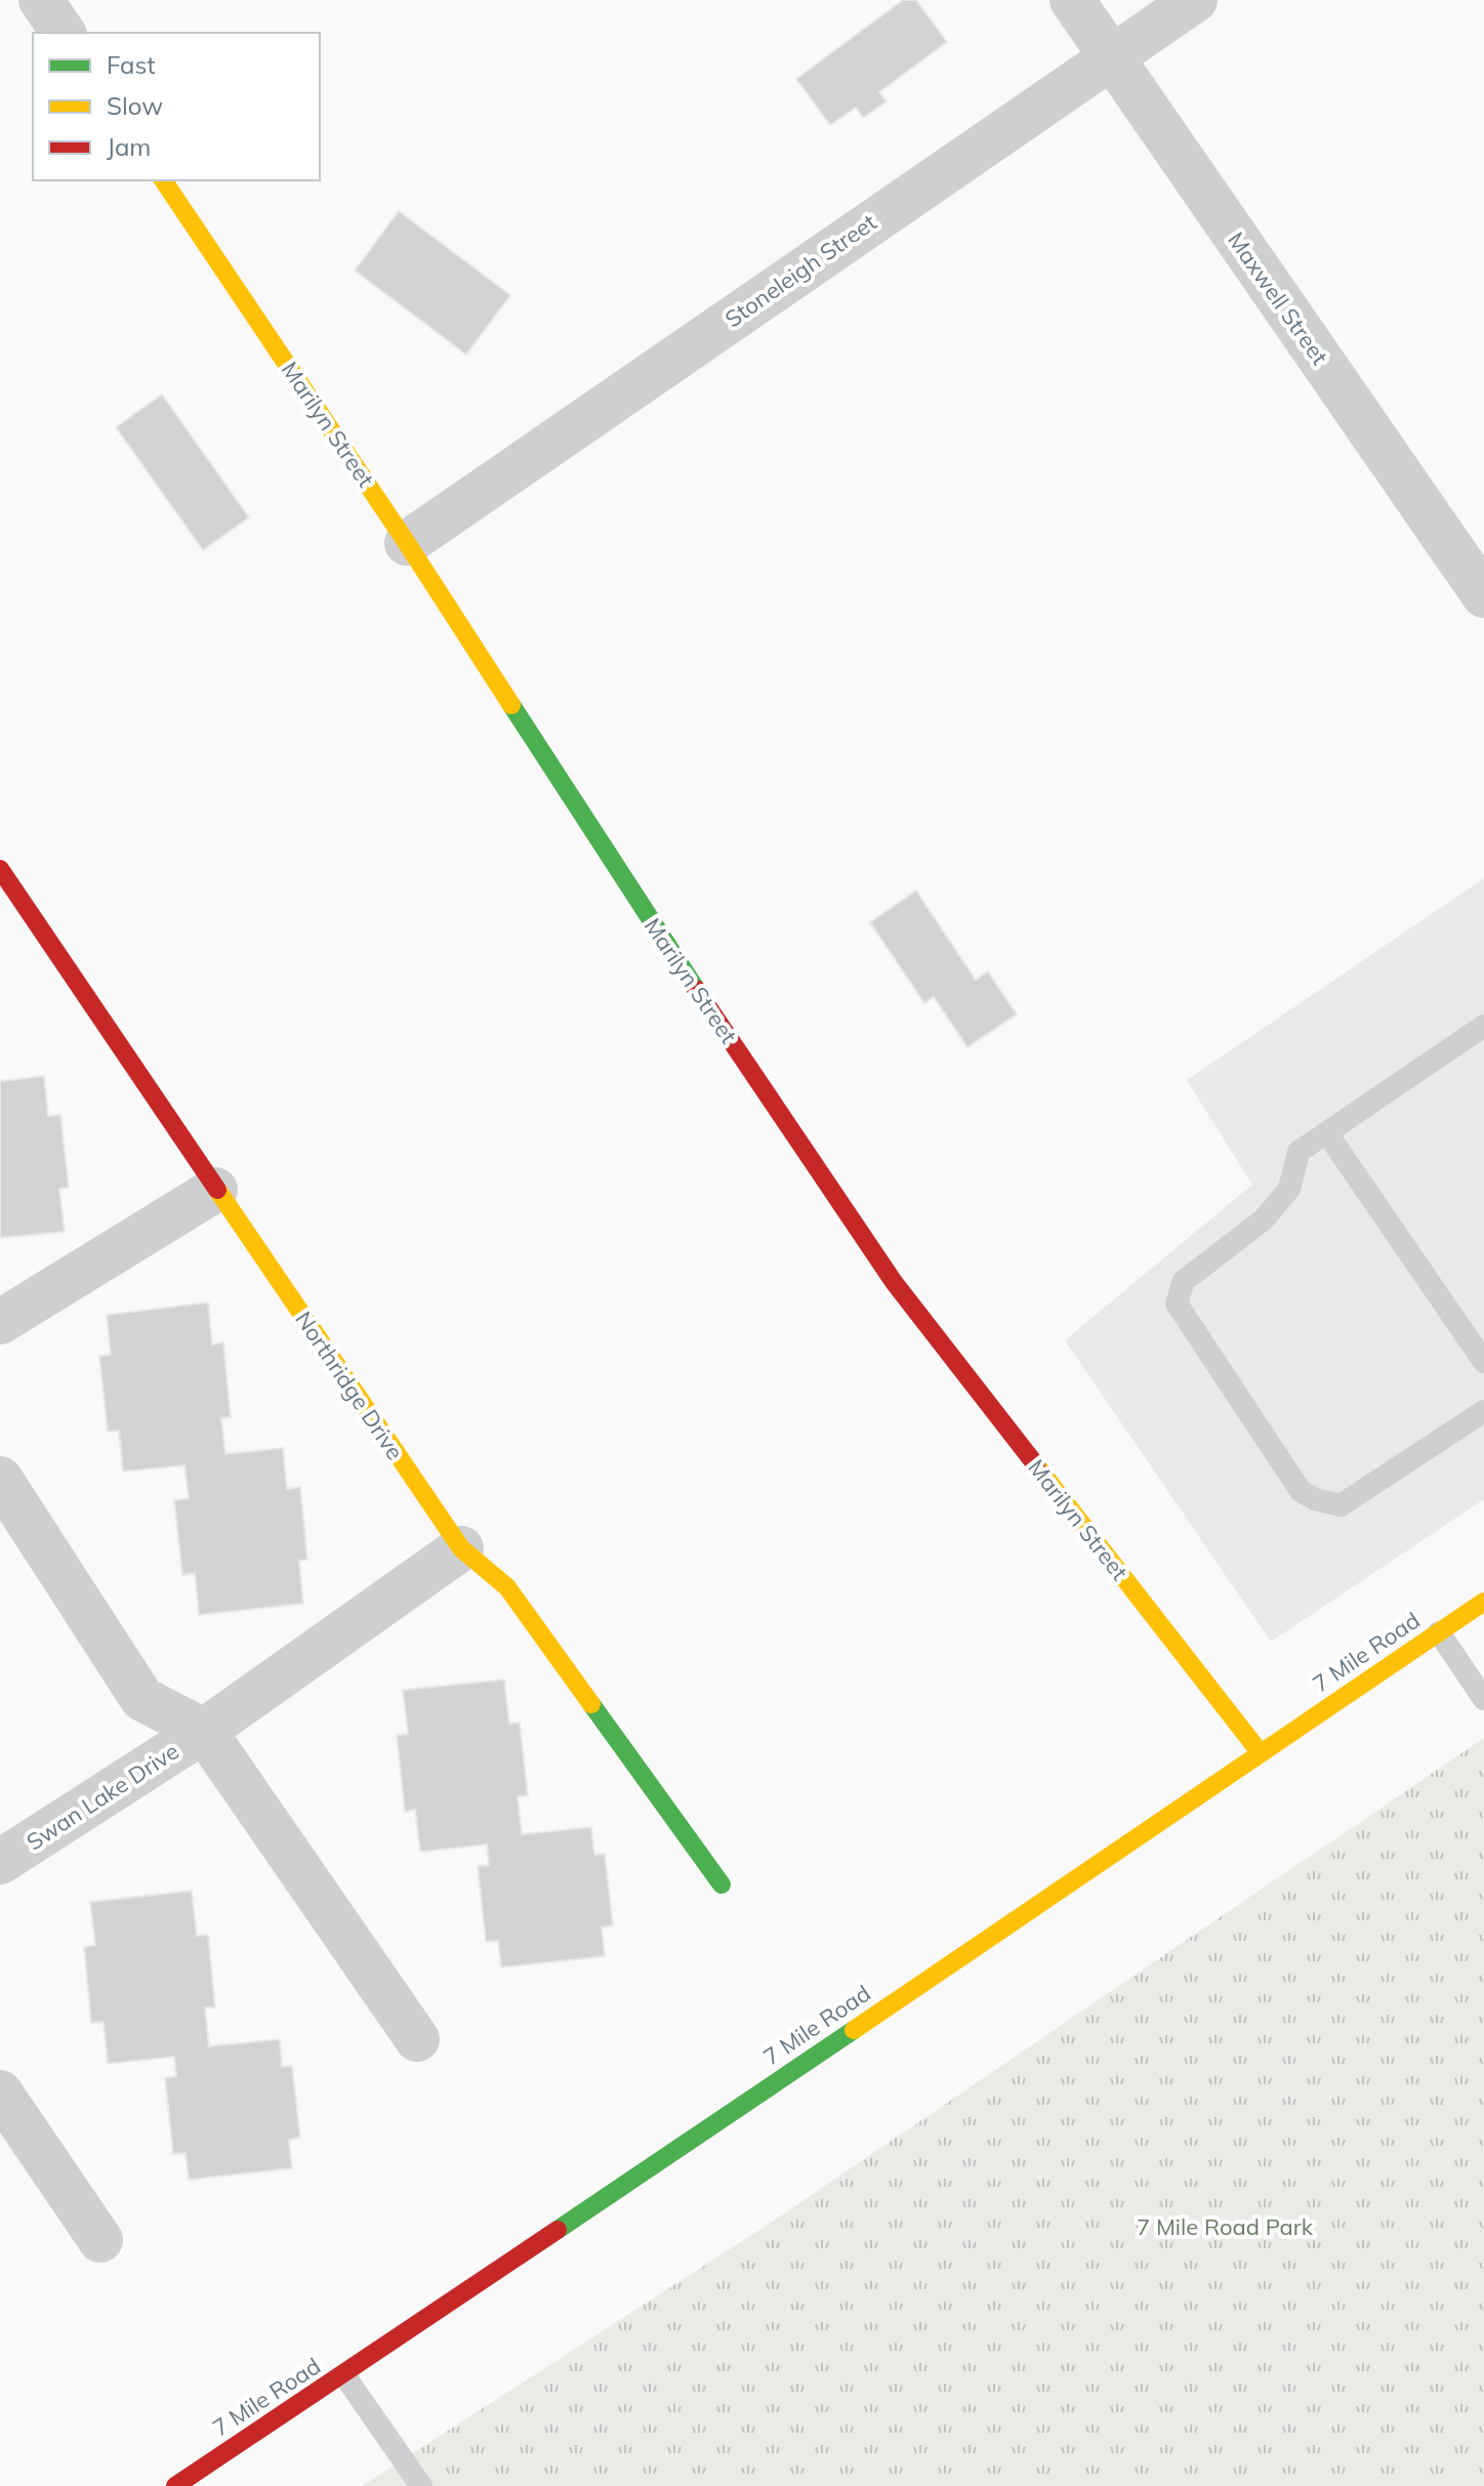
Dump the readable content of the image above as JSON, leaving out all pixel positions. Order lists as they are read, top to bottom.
{
  "streets": {
    "street": [
      "Stoneleigh Street",
      "Maxwell Street",
      "Marilyn Street",
      "Northridge Drive",
      "7 Mile Road",
      "Swan Lake Drive"
    ]
  },
  "crossings": [
    ["Stoneleigh Street", "Maxwell Street"],
    ["Stoneleigh Street", "Marilyn Street"],
    ["Marilyn Street", "7 Mile Road"],
    ["Northridge Drive", "Swan Lake Drive"]
  ],
  "parks": ["7 Mile Road Park"],
  "legend": ["Fast", "Slow", "Jam"]
}
